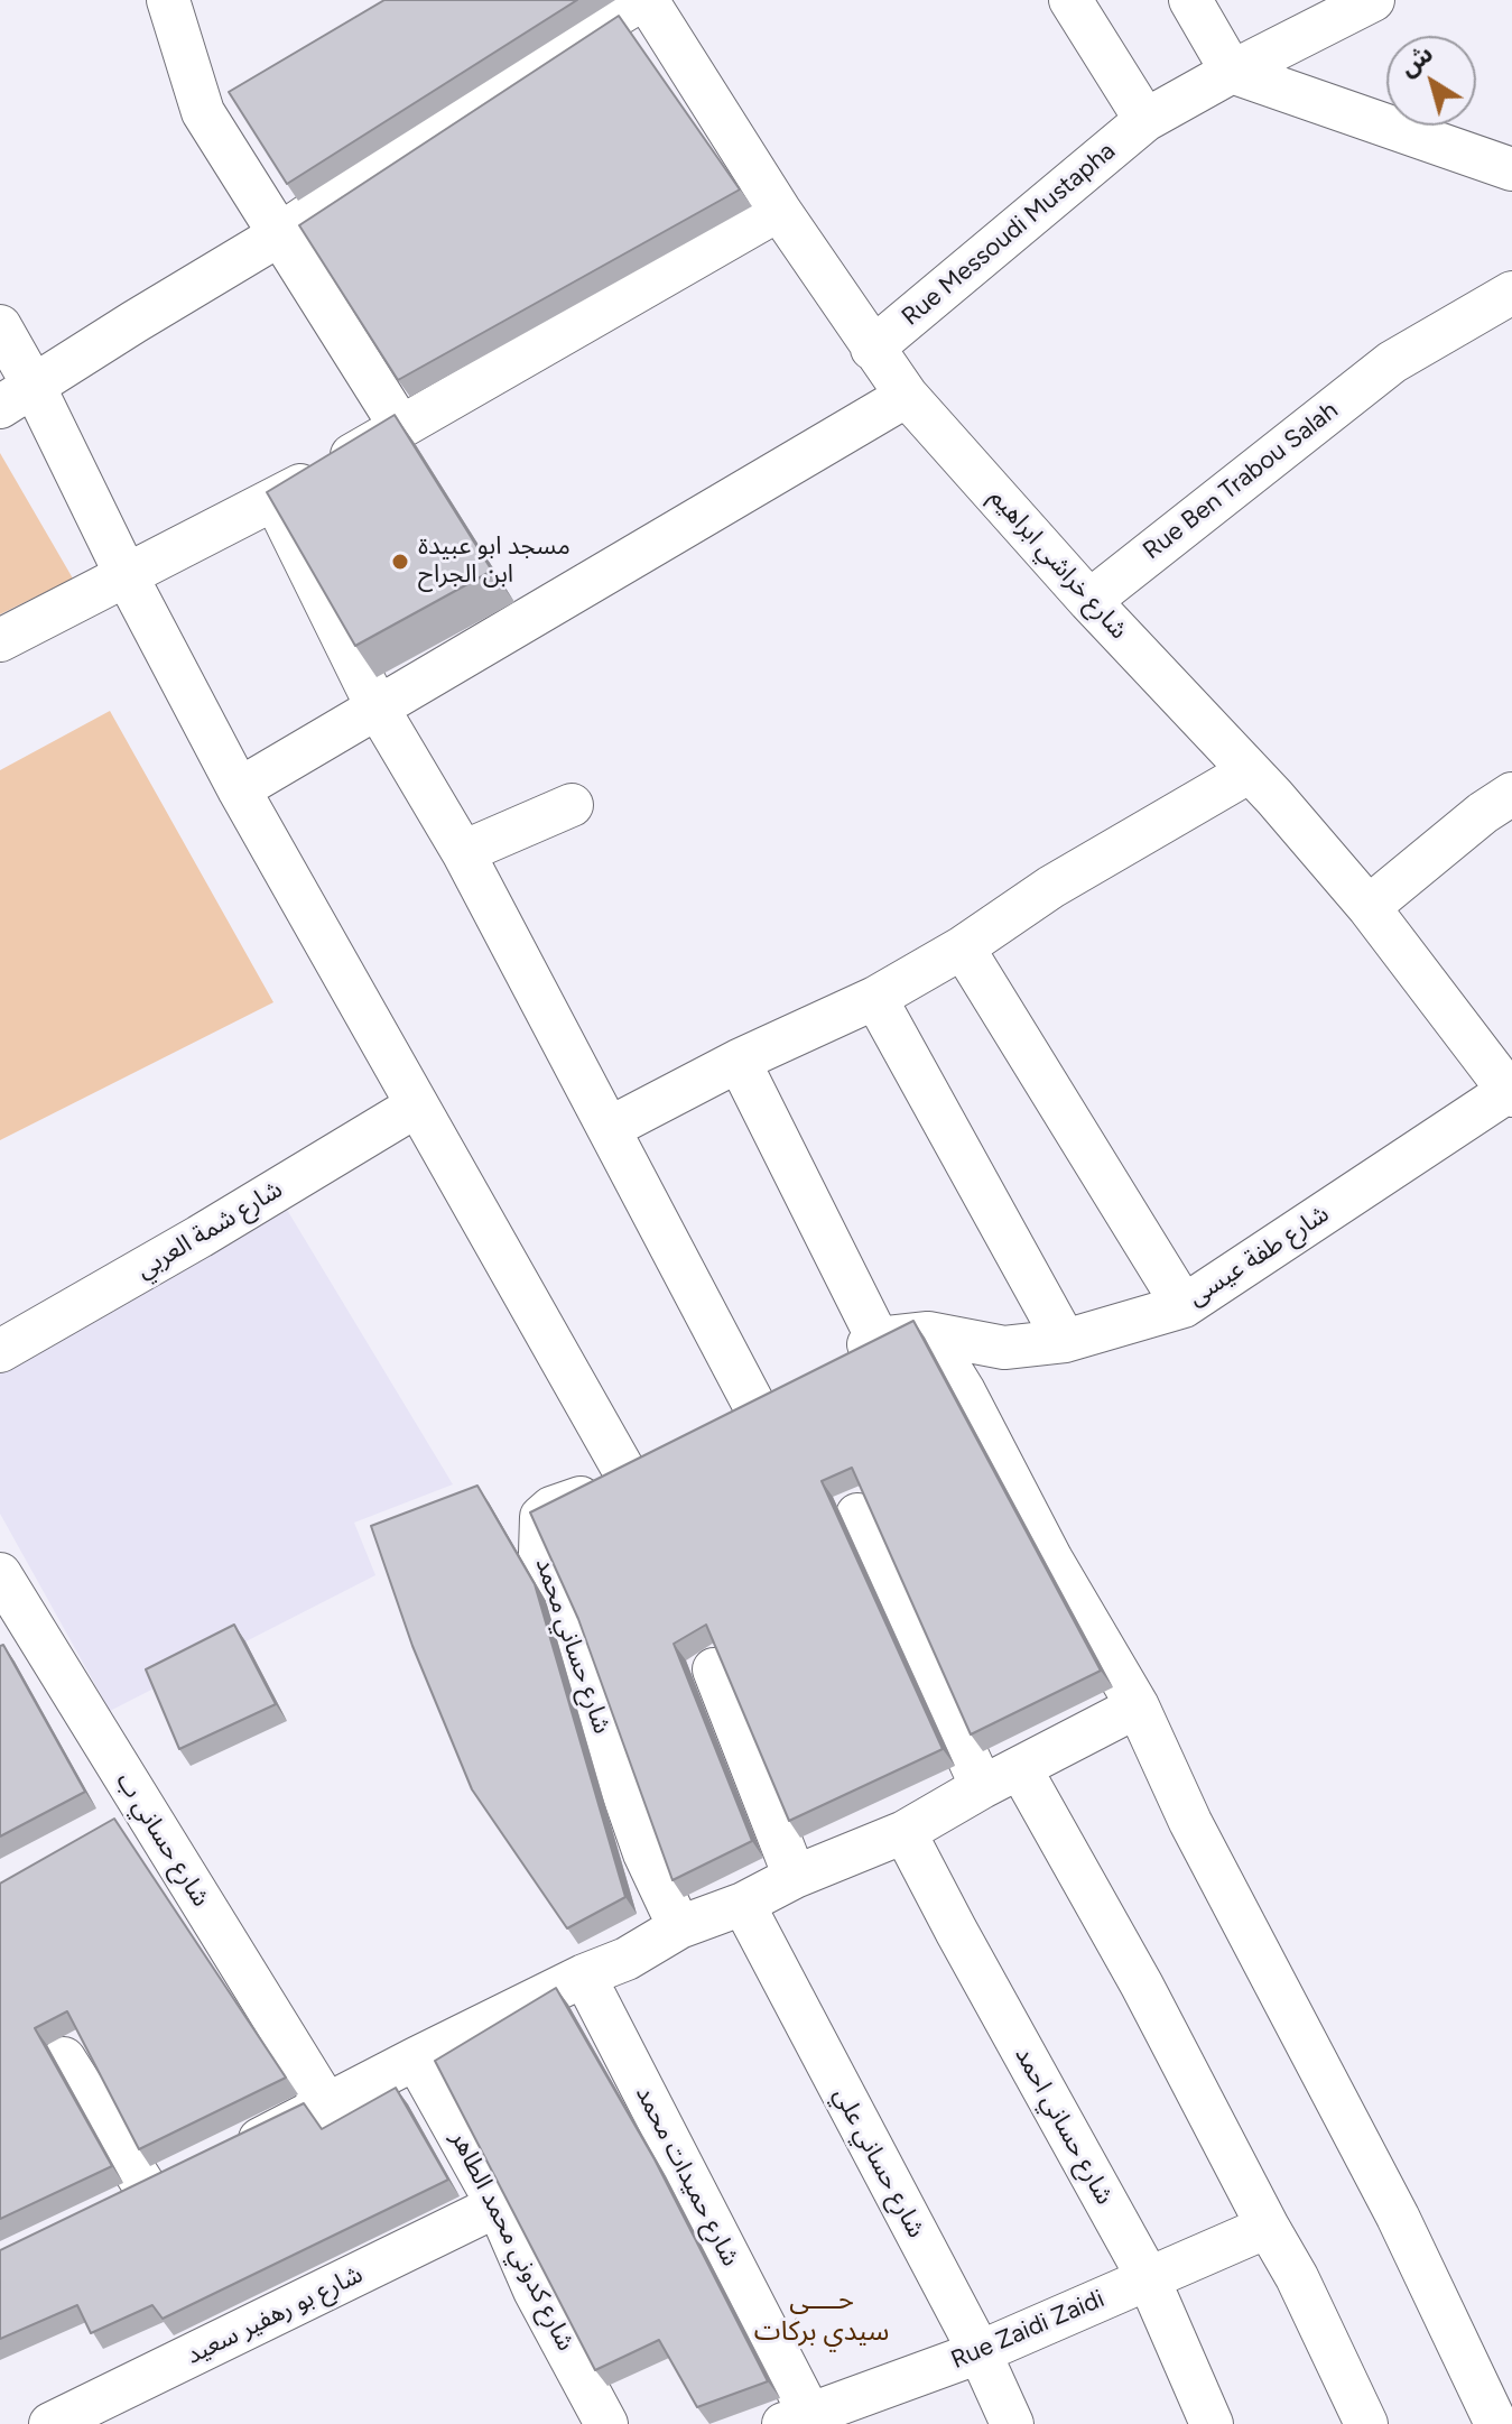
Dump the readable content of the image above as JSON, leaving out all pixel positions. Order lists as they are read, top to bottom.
{
  "streets": {
    "street": [
      "Rue Messoudi Mustapha",
      "Rue Ben Trabou Salah",
      "شارع خراشي ابراهيم",
      "شارع شمة العربي",
      "شارع طفة عيسى",
      "شارع حساني محمد",
      "شارع حساني ب",
      "شارع حساني احمد",
      "شارع حساني علي",
      "شارع حميدات محمد",
      "شارع كدوني محمد الطاهر",
      "شارع بو رهفير سعيد",
      "Rue Zaidi Zaidi"
    ]
  },
  "crossings": [
    ["Rue Messoudi Mustapha", "شارع خراشي ابراهيم"],
    ["Rue Ben Trabou Salah", "شارع خراشي ابراهيم"],
    ["شارع خراشي ابراهيم", "شارع طفة عيسى"],
    ["شارع حساني احمد", "Rue Zaidi Zaidi"],
    ["شارع حساني علي", "Rue Zaidi Zaidi"],
    ["شارع حميدات محمد", "Rue Zaidi Zaidi"],
    ["شارع كدوني محمد الطاهر", "شارع بو رهفير سعيد"]
  ],
  "districts": ["حــــي سيدي بركات"],
  "places": ["مسجد ابو عبيدة ابن الجراح"],
  "north": "top left"
}
